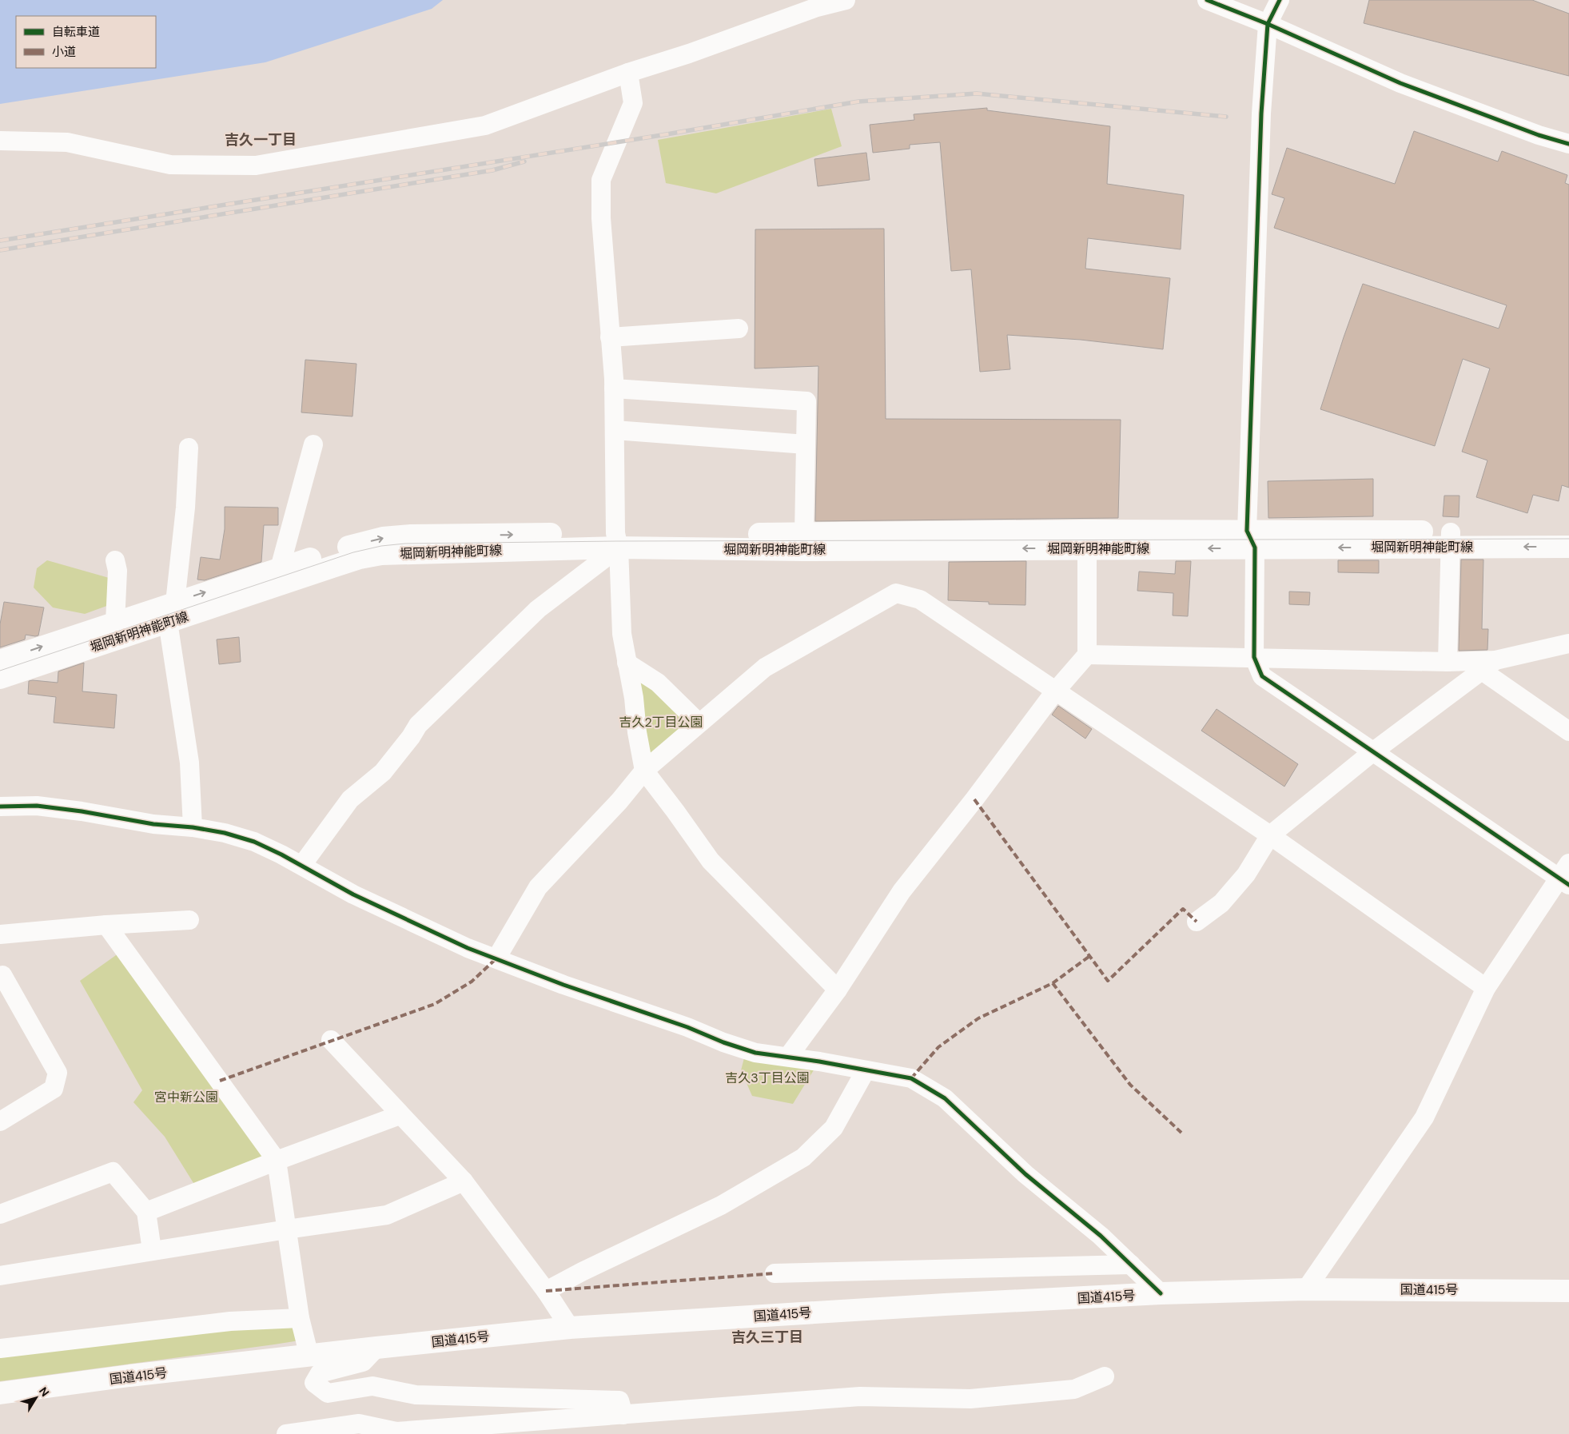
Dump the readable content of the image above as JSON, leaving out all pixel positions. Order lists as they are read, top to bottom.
{
  "streets": {
    "main road": ["堀岡新明神能町線", "国道415号"]
  },
  "districts": ["吉久一丁目", "吉久三丁目"],
  "parks": ["吉久2丁目公園", "吉久3丁目公園", "宮中新公園"],
  "legend": ["自転車道", "小道"],
  "north": "top right"
}
